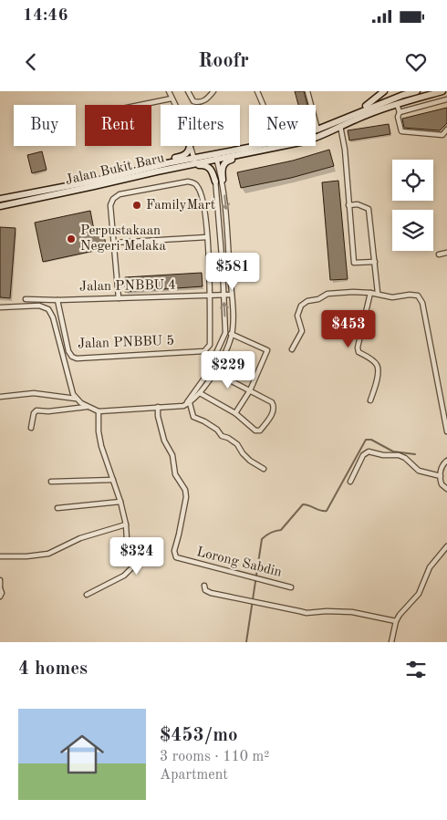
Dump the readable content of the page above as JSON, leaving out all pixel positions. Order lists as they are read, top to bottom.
{
  "streets": {
    "main road": ["Jalan Bukit Baru"],
    "street": ["Jalan PNBBU 4", "Jalan PNBBU 5", "Lorong Sabdin"]
  },
  "crossings": [
    ["Jalan PNBBU 4", "Jalan PNBBU 5"]
  ],
  "places": ["FamilyMart", "Perpustakaan Negeri Melaka"],
  "page": {
    "status": "14:46",
    "header": "Roofr",
    "chip": [
      "Buy",
      "Rent",
      "Filters",
      "New"
    ],
    "price": [
      "$581",
      "$453",
      "$229",
      "$324"
    ],
    "heading": "4 homes",
    "list": [
      {
        "name": "$453/mo",
        "note": "3 rooms · 110 m² · Apartment"
      }
    ]
  }
}
